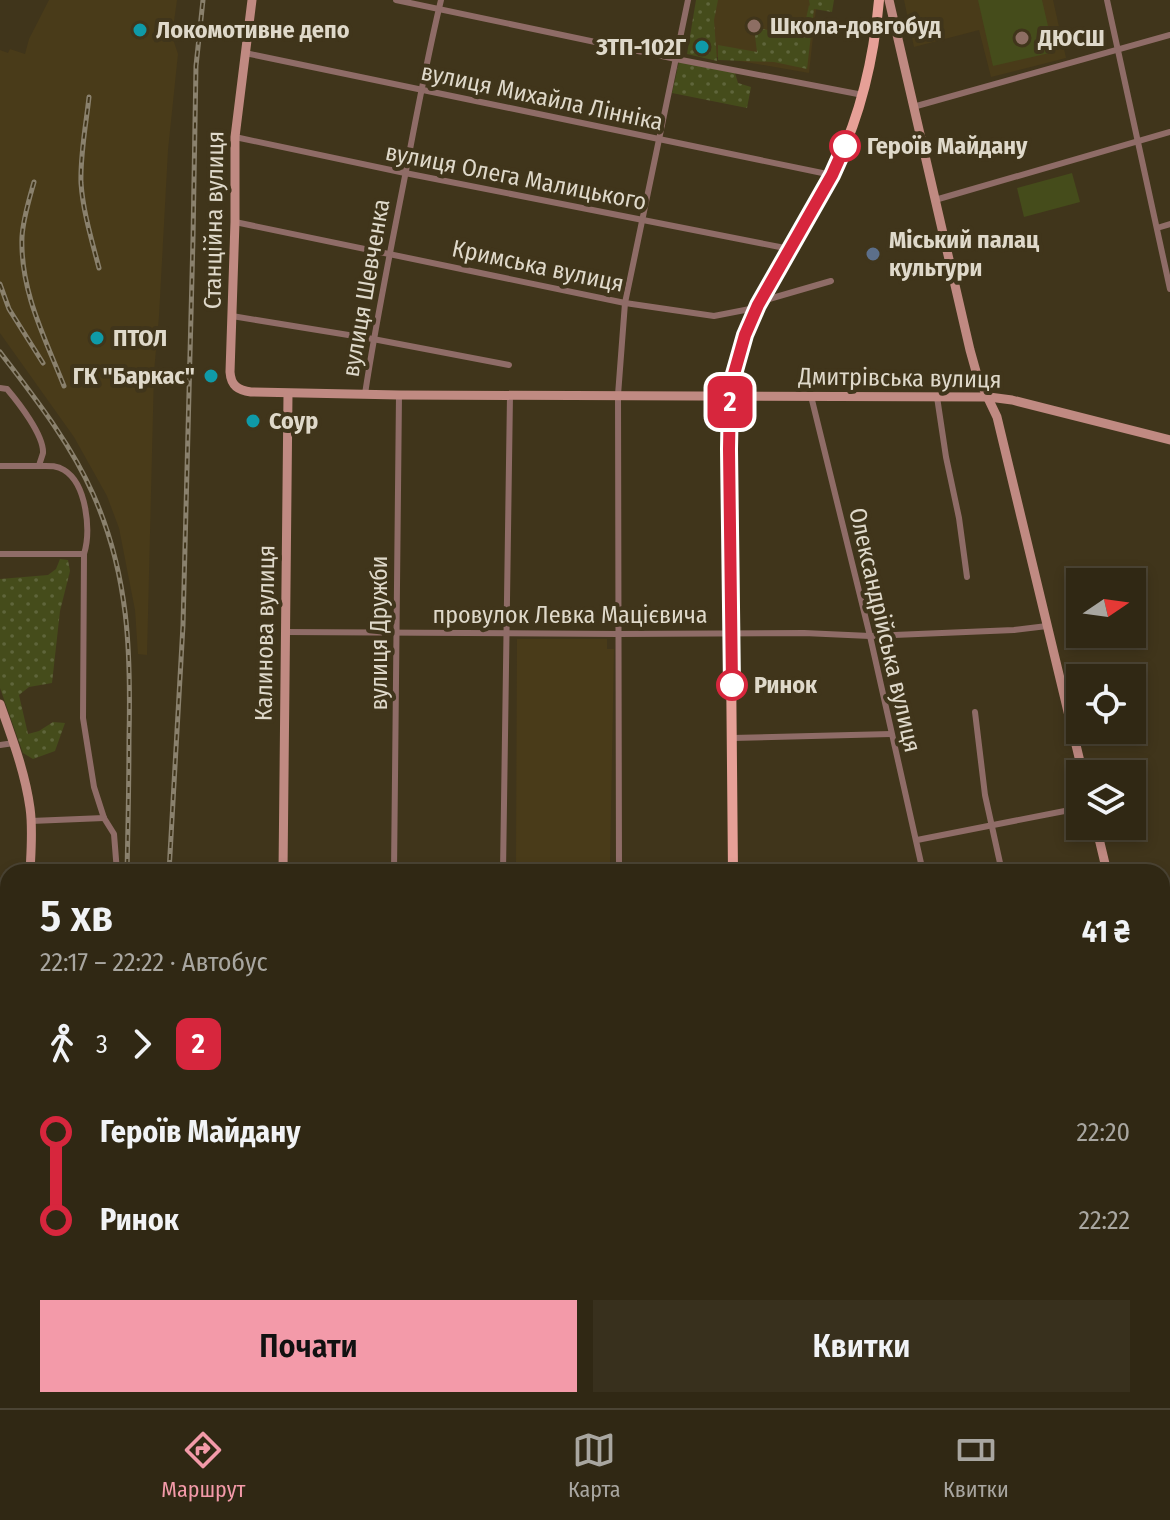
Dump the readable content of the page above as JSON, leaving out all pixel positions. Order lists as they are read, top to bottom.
{
  "streets": {
    "street": [
      "вулиця Михайла Лінніка",
      "вулиця Олега Малицького",
      "Станційна вулиця",
      "Кримська вулиця",
      "вулиця Шевченка",
      "Дмитрівська вулиця",
      "провулок Левка Мацієвича",
      "Олександрійська вулиця",
      "Калинова вулиця",
      "вулиця Дружби"
    ]
  },
  "crossings": [
    ["вулиця Михайла Лінніка", "Станційна вулиця"],
    ["вулиця Михайла Лінніка", "вулиця Шевченка"],
    ["вулиця Олега Малицького", "Станційна вулиця"],
    ["вулиця Олега Малицького", "вулиця Шевченка"],
    ["Станційна вулиця", "Кримська вулиця"],
    ["Станційна вулиця", "Дмитрівська вулиця"],
    ["Станційна вулиця", "Калинова вулиця"],
    ["Кримська вулиця", "вулиця Шевченка"],
    ["вулиця Шевченка", "Дмитрівська вулиця"],
    ["Дмитрівська вулиця", "Олександрійська вулиця"],
    ["Дмитрівська вулиця", "Калинова вулиця"],
    ["Дмитрівська вулиця", "вулиця Дружби"],
    ["провулок Левка Мацієвича", "Олександрійська вулиця"],
    ["провулок Левка Мацієвича", "Калинова вулиця"],
    ["провулок Левка Мацієвича", "вулиця Дружби"]
  ],
  "places": [
    "Школа-довгобуд",
    "Локомотивне депо",
    "ДЮСШ",
    "ЗТП-102Г",
    "Героїв Майдану",
    "Міський палац культури",
    "ПТОЛ",
    "ГК \"Баркас\"",
    "Соур",
    "Ринок"
  ],
  "lines": ["bus line 2"],
  "north": "right",
  "page": {
    "on_map": "2",
    "heading": ["5 хв", "22:17 – 22:22 · Автобус", "41 ₴"],
    "legs": ["3", "2"],
    "list": [
      {
        "name": "Героїв Майдану",
        "value": "22:20"
      },
      {
        "name": "Ринок",
        "value": "22:22"
      }
    ],
    "buttons": ["Почати", "Квитки"],
    "tabs": ["Маршрут", "Карта", "Квитки"]
  }
}
